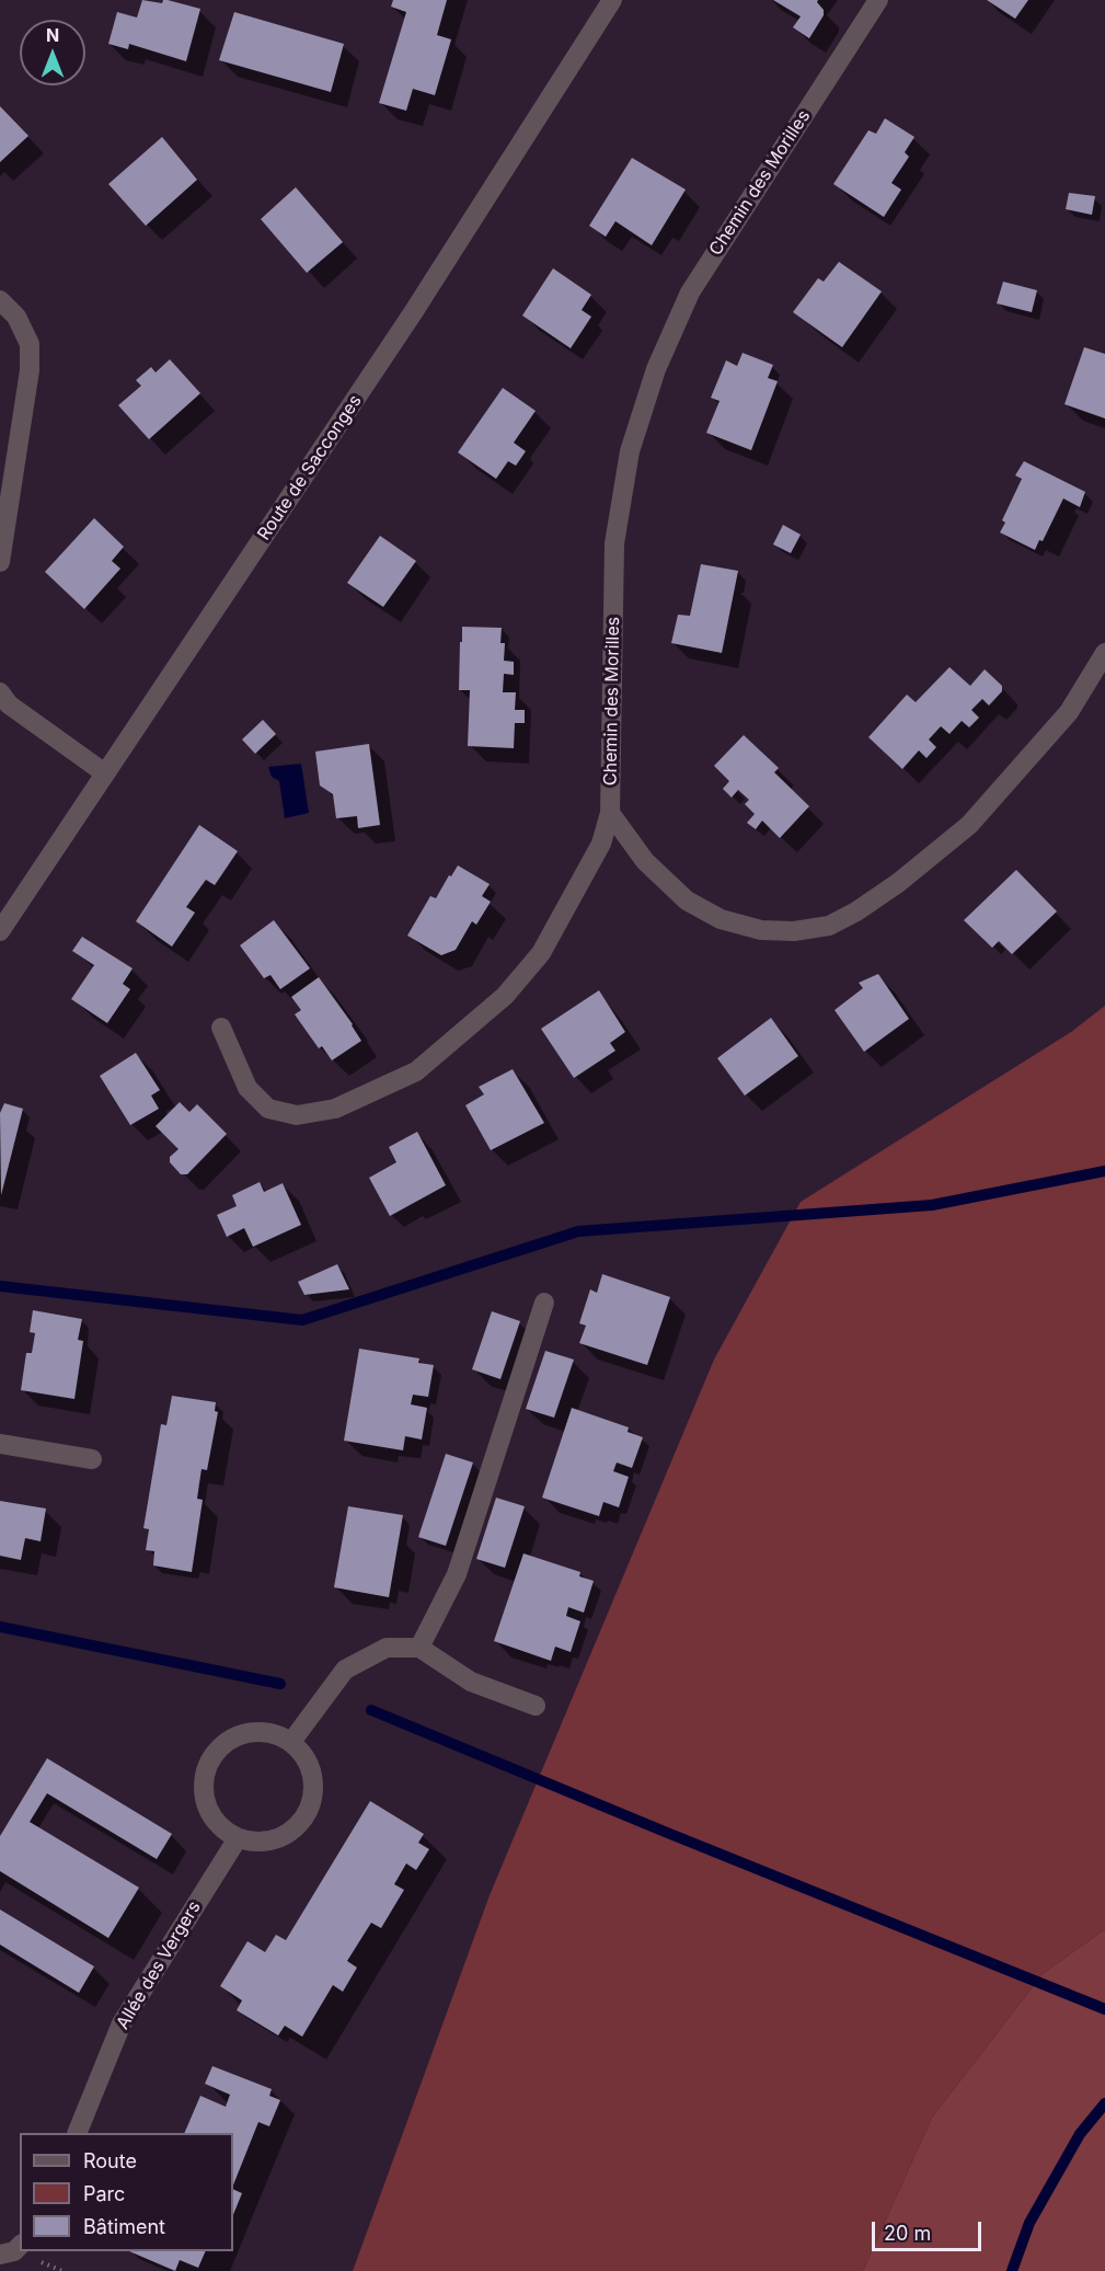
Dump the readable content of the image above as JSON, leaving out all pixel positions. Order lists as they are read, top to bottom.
{
  "streets": {
    "street": ["Chemin des Morilles", "Route de Sacconges", "Allée des Vergers"]
  },
  "legend": ["Route", "Parc", "Bâtiment"],
  "scale_bar": "20 m",
  "north": "top"
}
